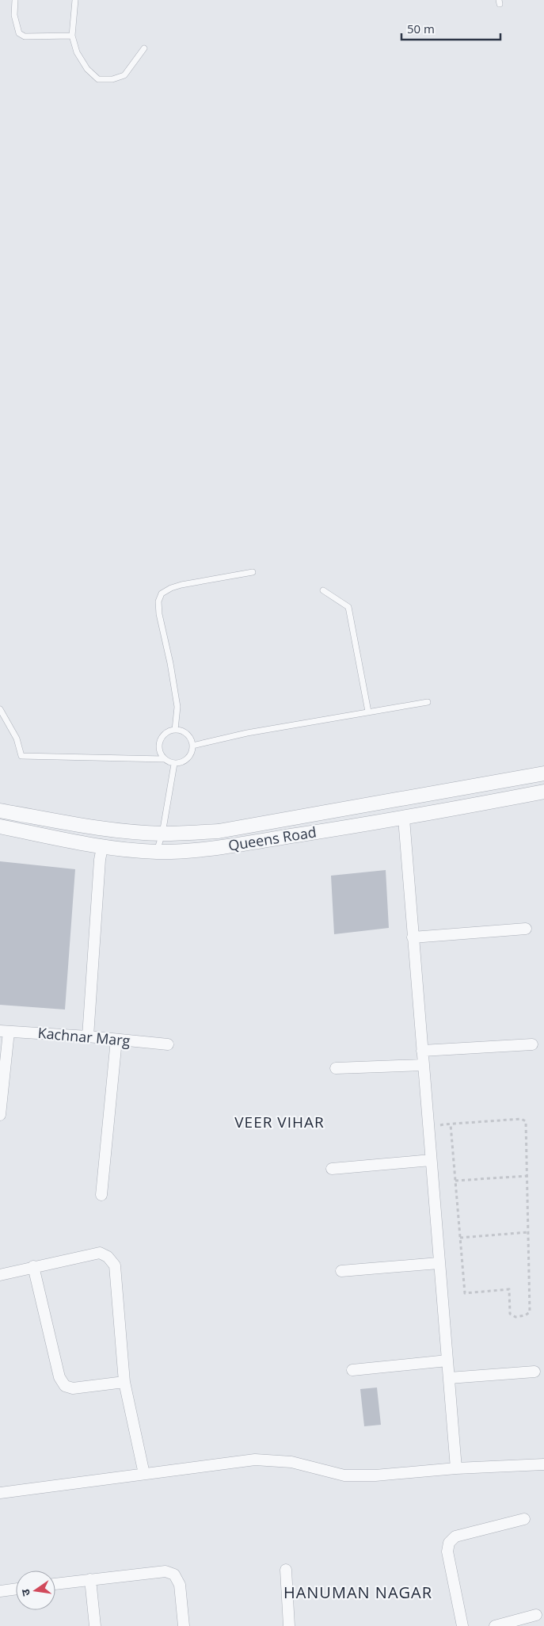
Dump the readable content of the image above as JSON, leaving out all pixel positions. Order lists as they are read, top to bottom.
{
  "streets": {
    "street": ["Queens Road", "Kachnar Marg"]
  },
  "districts": ["VEER VIHAR", "HANUMAN NAGAR"],
  "scale_bar": "50 m",
  "north": "left"
}
